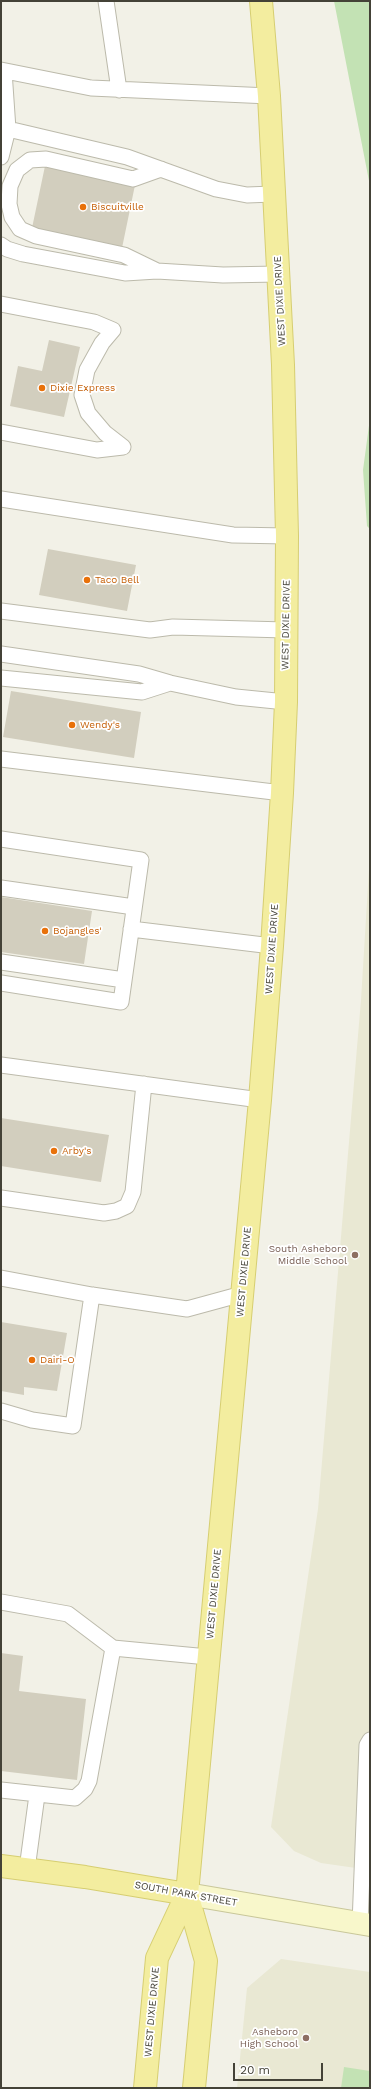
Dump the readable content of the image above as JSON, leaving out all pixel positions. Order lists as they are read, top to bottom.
{
  "streets": {
    "main road": ["WEST DIXIE DRIVE", "SOUTH PARK STREET"]
  },
  "crossings": [
    ["WEST DIXIE DRIVE", "SOUTH PARK STREET"]
  ],
  "places": [
    "Biscuitville",
    "Dixie Express",
    "Taco Bell",
    "Wendy's",
    "Bojangles'",
    "Arby's",
    "South Asheboro Middle School",
    "Dairi-O",
    "Asheboro High School"
  ],
  "scale_bar": "20 m"
}
